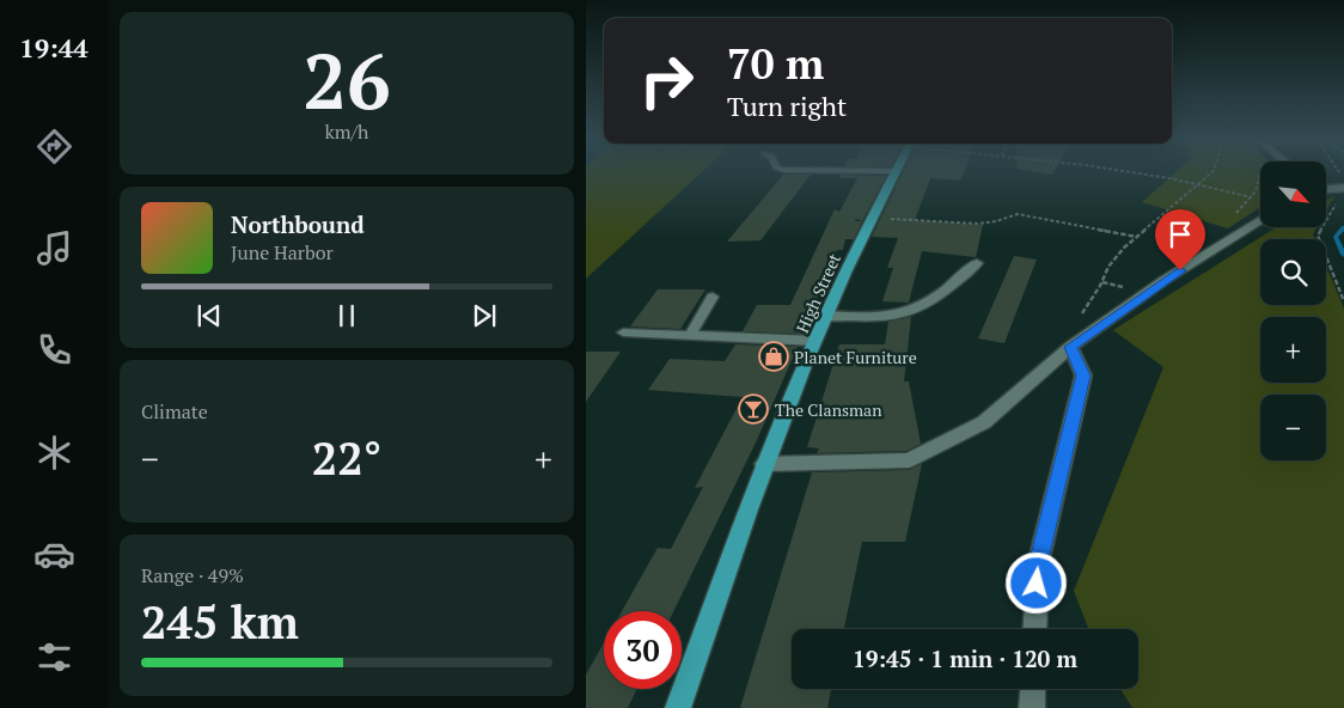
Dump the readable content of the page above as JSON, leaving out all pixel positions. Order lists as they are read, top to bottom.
{
  "streets": {
    "main road": ["High Street"]
  },
  "places": {
    "shop": ["Planet Furniture"],
    "bar": ["The Clansman"]
  },
  "north": "bottom right",
  "page": {
    "tabs": "19:44",
    "tile": [
      ["26", "km/h"],
      "Climate",
      ["Range · 49%", "245 km"]
    ],
    "turn": ["70 m", "Turn right"],
    "map_buttons": ["+", "−"],
    "song": ["Northbound", "June Harbor"],
    "heat": ["−", "22°", "+"],
    "limit": "30",
    "trip": "19:45 · 1 min · 120 m"
  }
}
